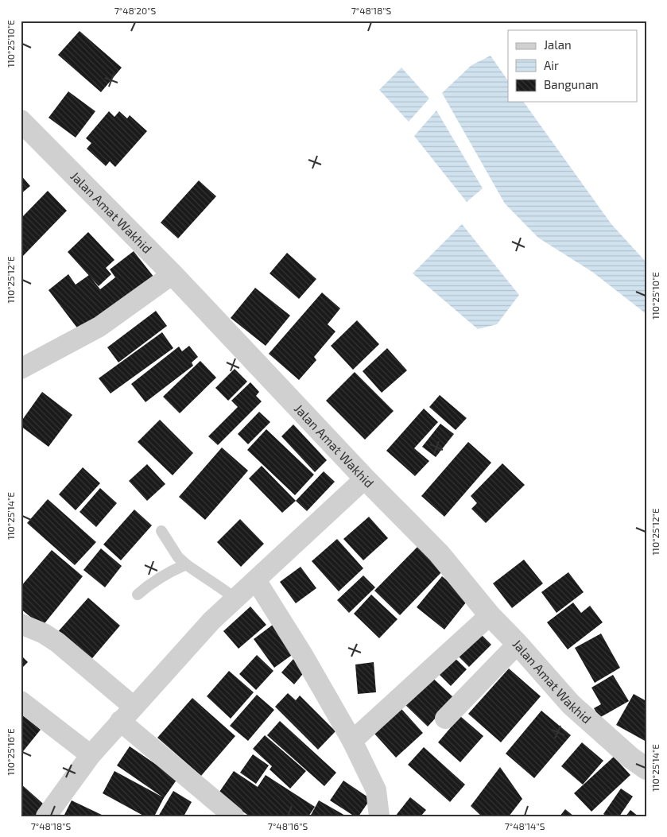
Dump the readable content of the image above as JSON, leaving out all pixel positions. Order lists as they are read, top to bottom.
{
  "streets": {
    "street": ["Jalan Amat Wakhid"]
  },
  "legend": ["Jalan", "Air", "Bangunan"],
  "coordinates": [
    "7°48'20\"S",
    "7°48'18\"S",
    "110°25'10\"E",
    "110°25'12\"E",
    "110°25'14\"E",
    "110°25'16\"E",
    "7°48'16\"S",
    "7°48'14\"S"
  ]
}
